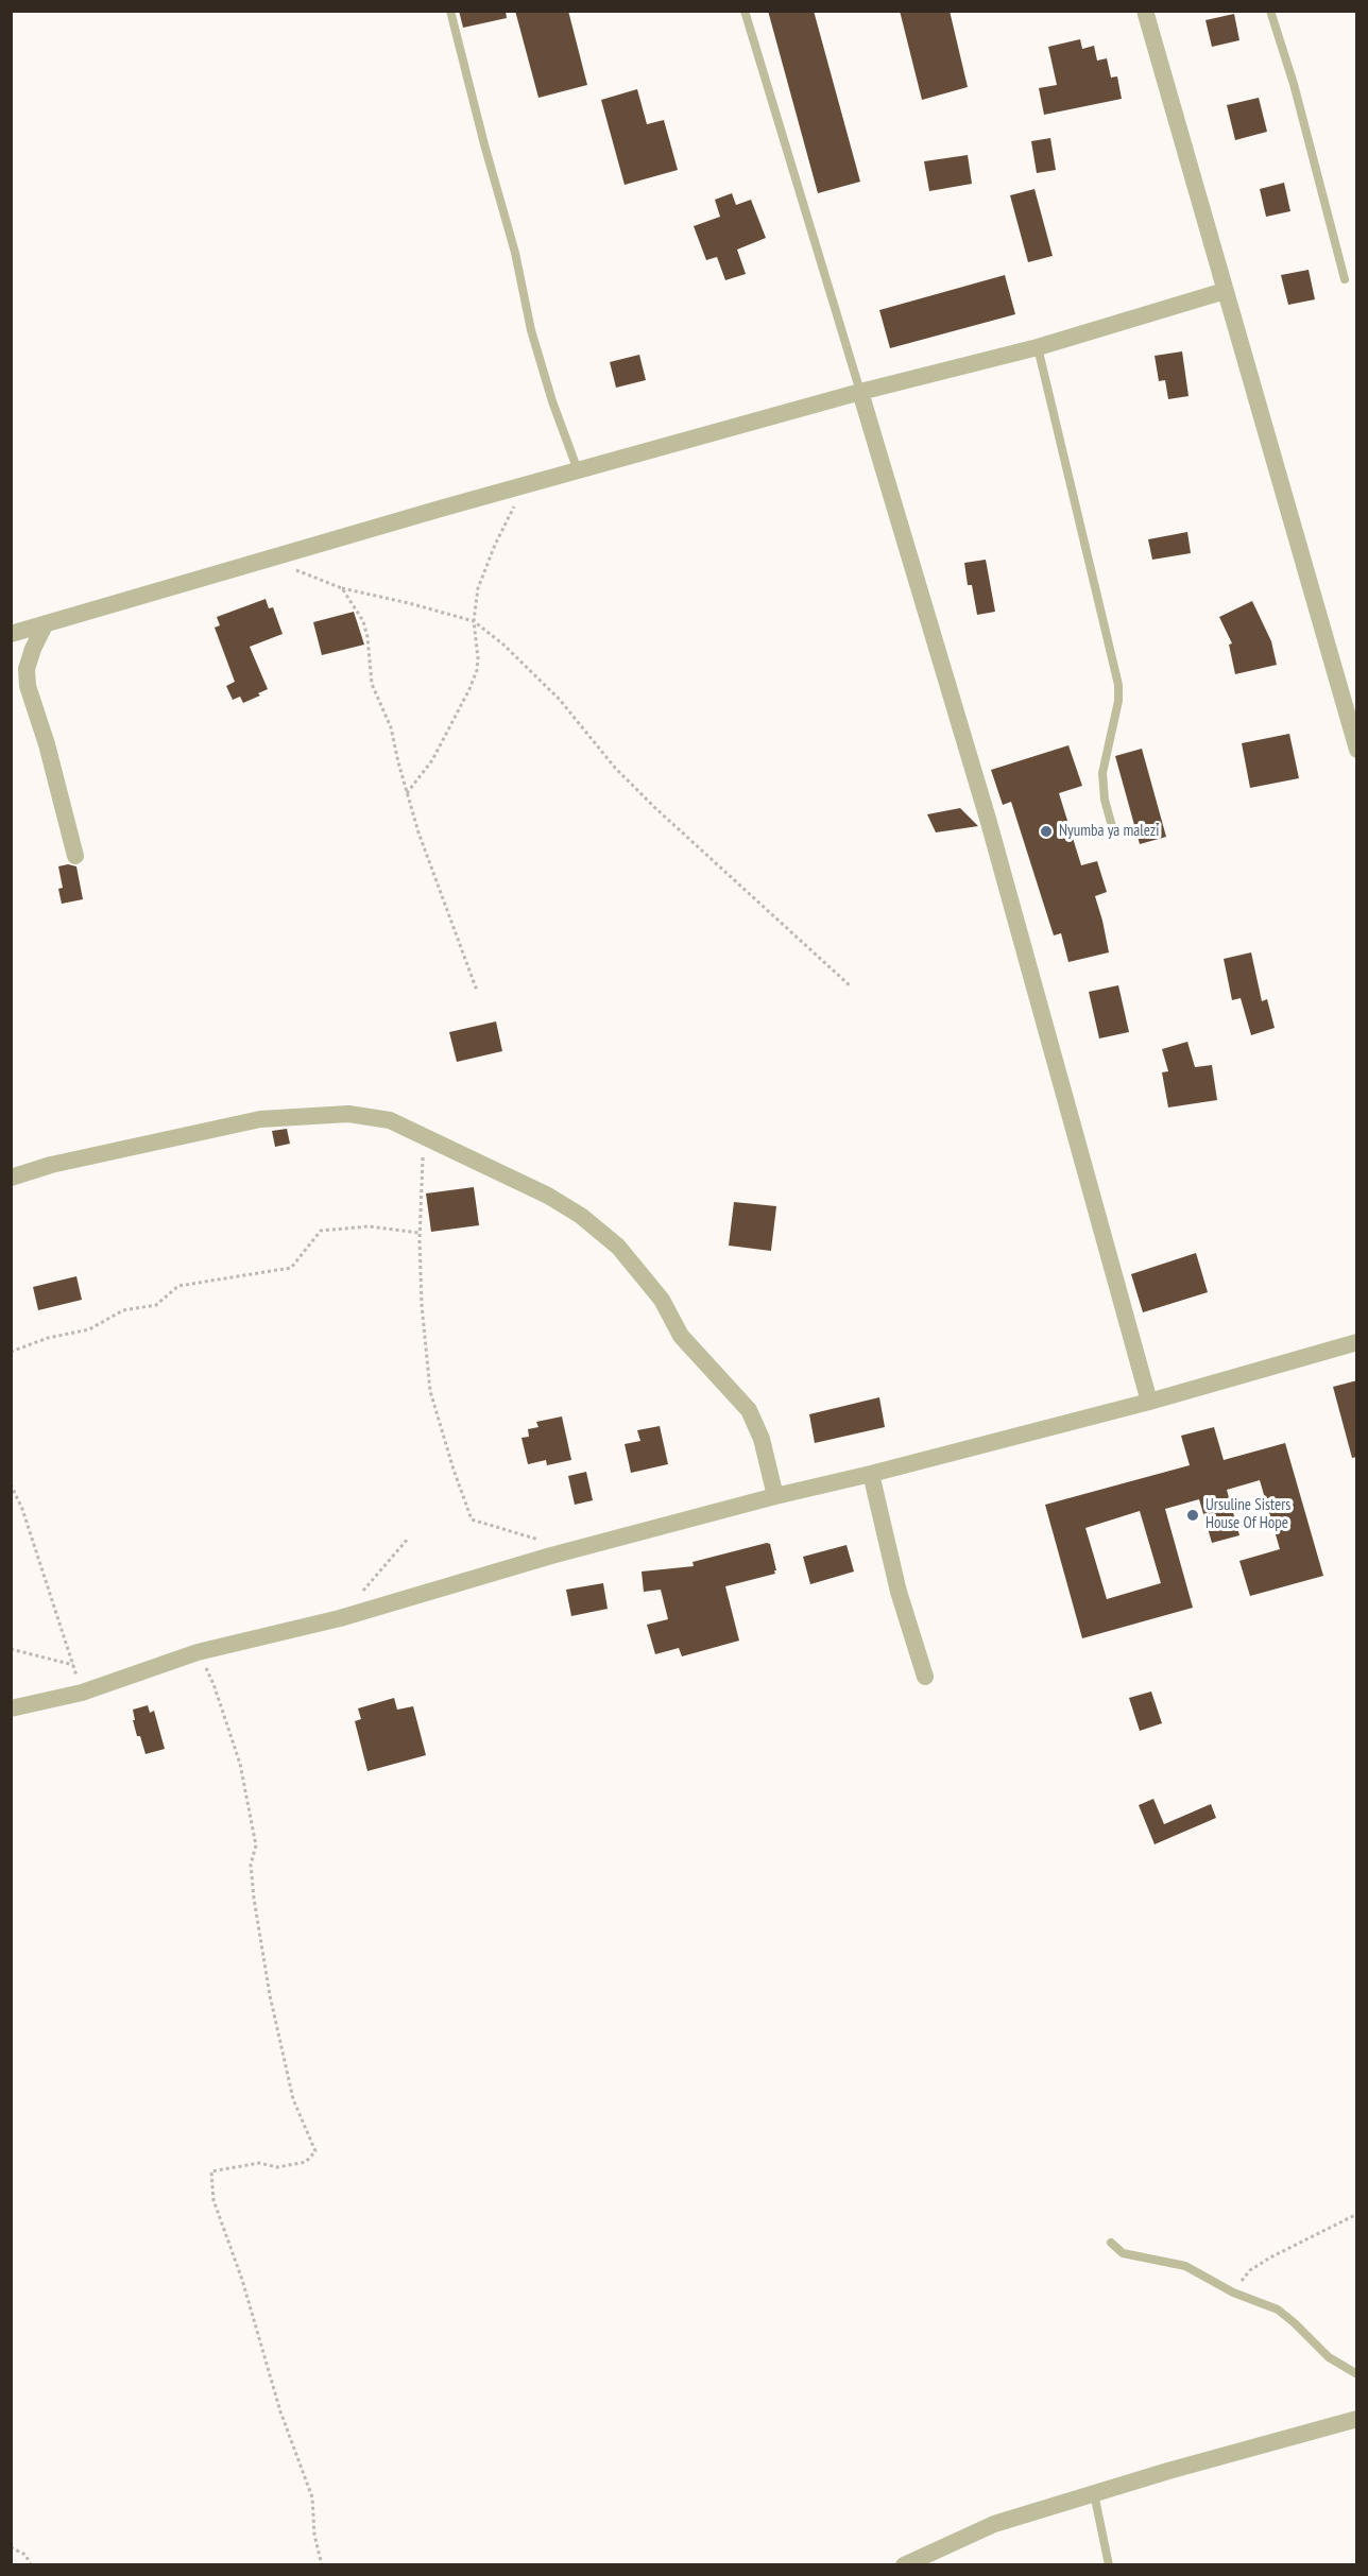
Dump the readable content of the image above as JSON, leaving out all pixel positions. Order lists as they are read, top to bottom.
{
  "places": ["Nyumba ya malezi", "Ursuline Sisters House Of Hope"]
}
